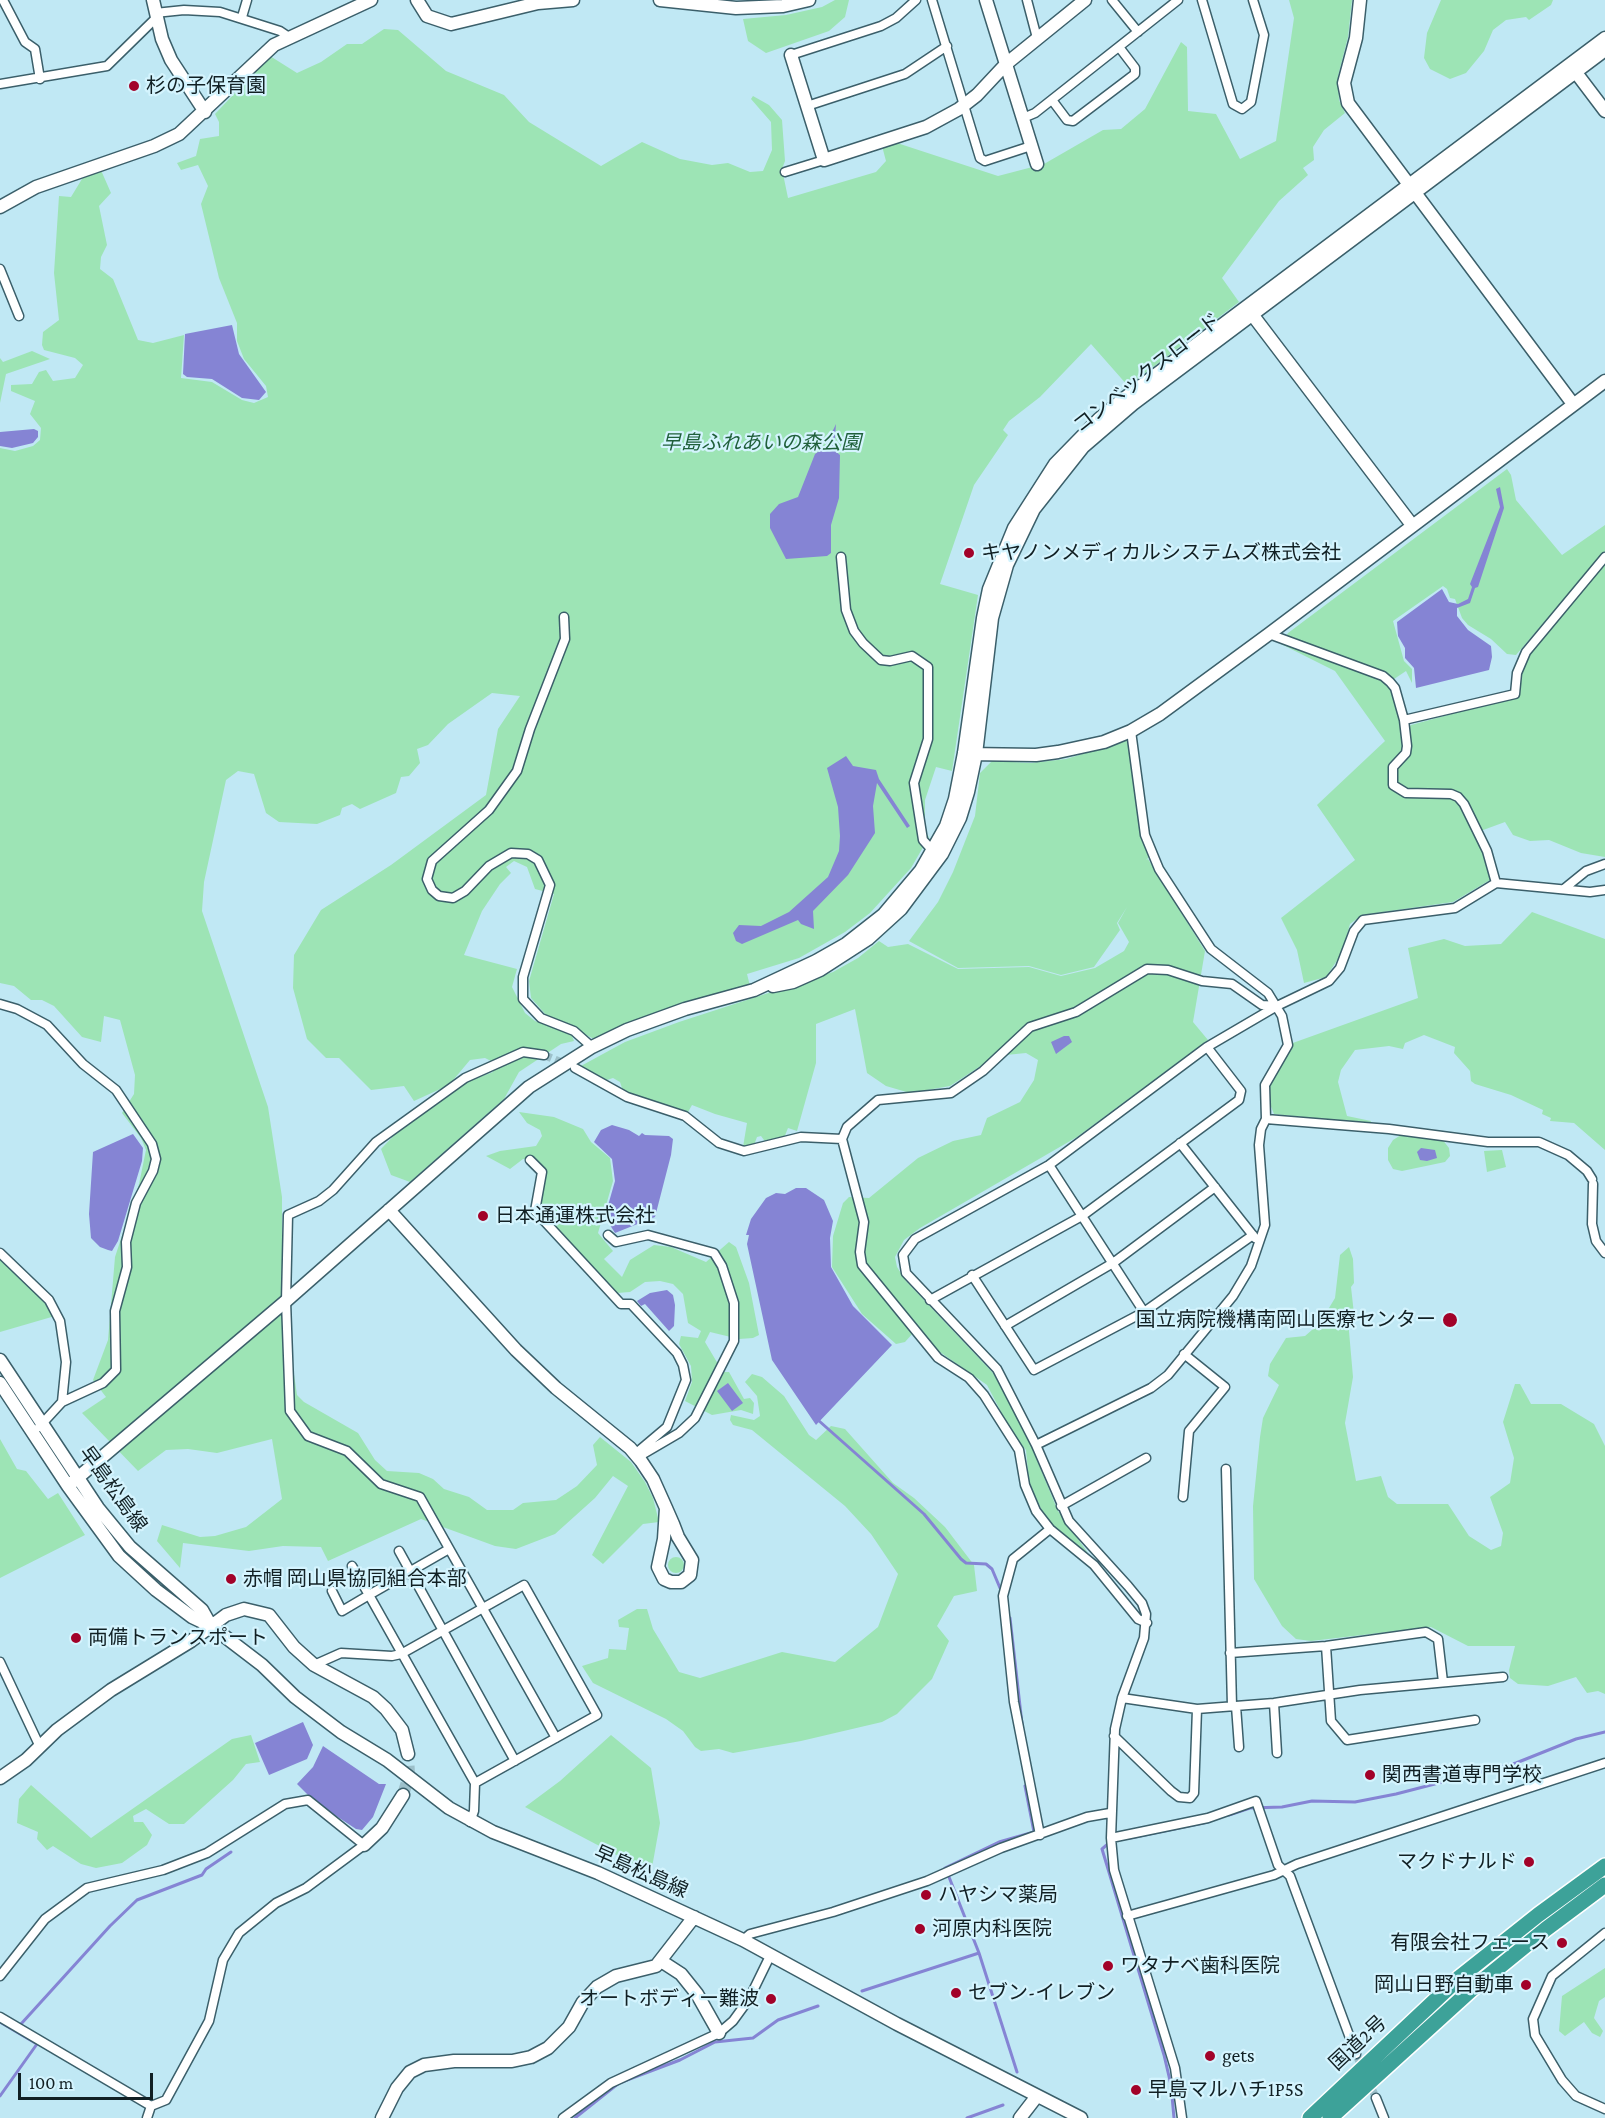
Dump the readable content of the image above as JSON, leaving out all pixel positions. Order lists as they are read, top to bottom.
{
  "streets": {
    "highway": ["国道2号"],
    "street": ["コンベックスロード", "早島松島線"]
  },
  "parks": ["早島ふれあいの森公園"],
  "places": [
    "杉の子保育園",
    "キヤノンメディカルシステムズ株式会社",
    "日本通運株式会社",
    "国立病院機構南岡山医療センター",
    "赤帽 岡山県協同組合本部",
    "両備トランスポート",
    "関西書道専門学校",
    "マクドナルド",
    "ハヤシマ薬局",
    "河原内科医院",
    "有限会社フェース",
    "ワタナベ歯科医院",
    "岡山日野自動車",
    "セブン-イレブン",
    "オートボディー難波",
    "gets",
    "早島マルハチ1P5S"
  ],
  "scale_bar": "100 m"
}
